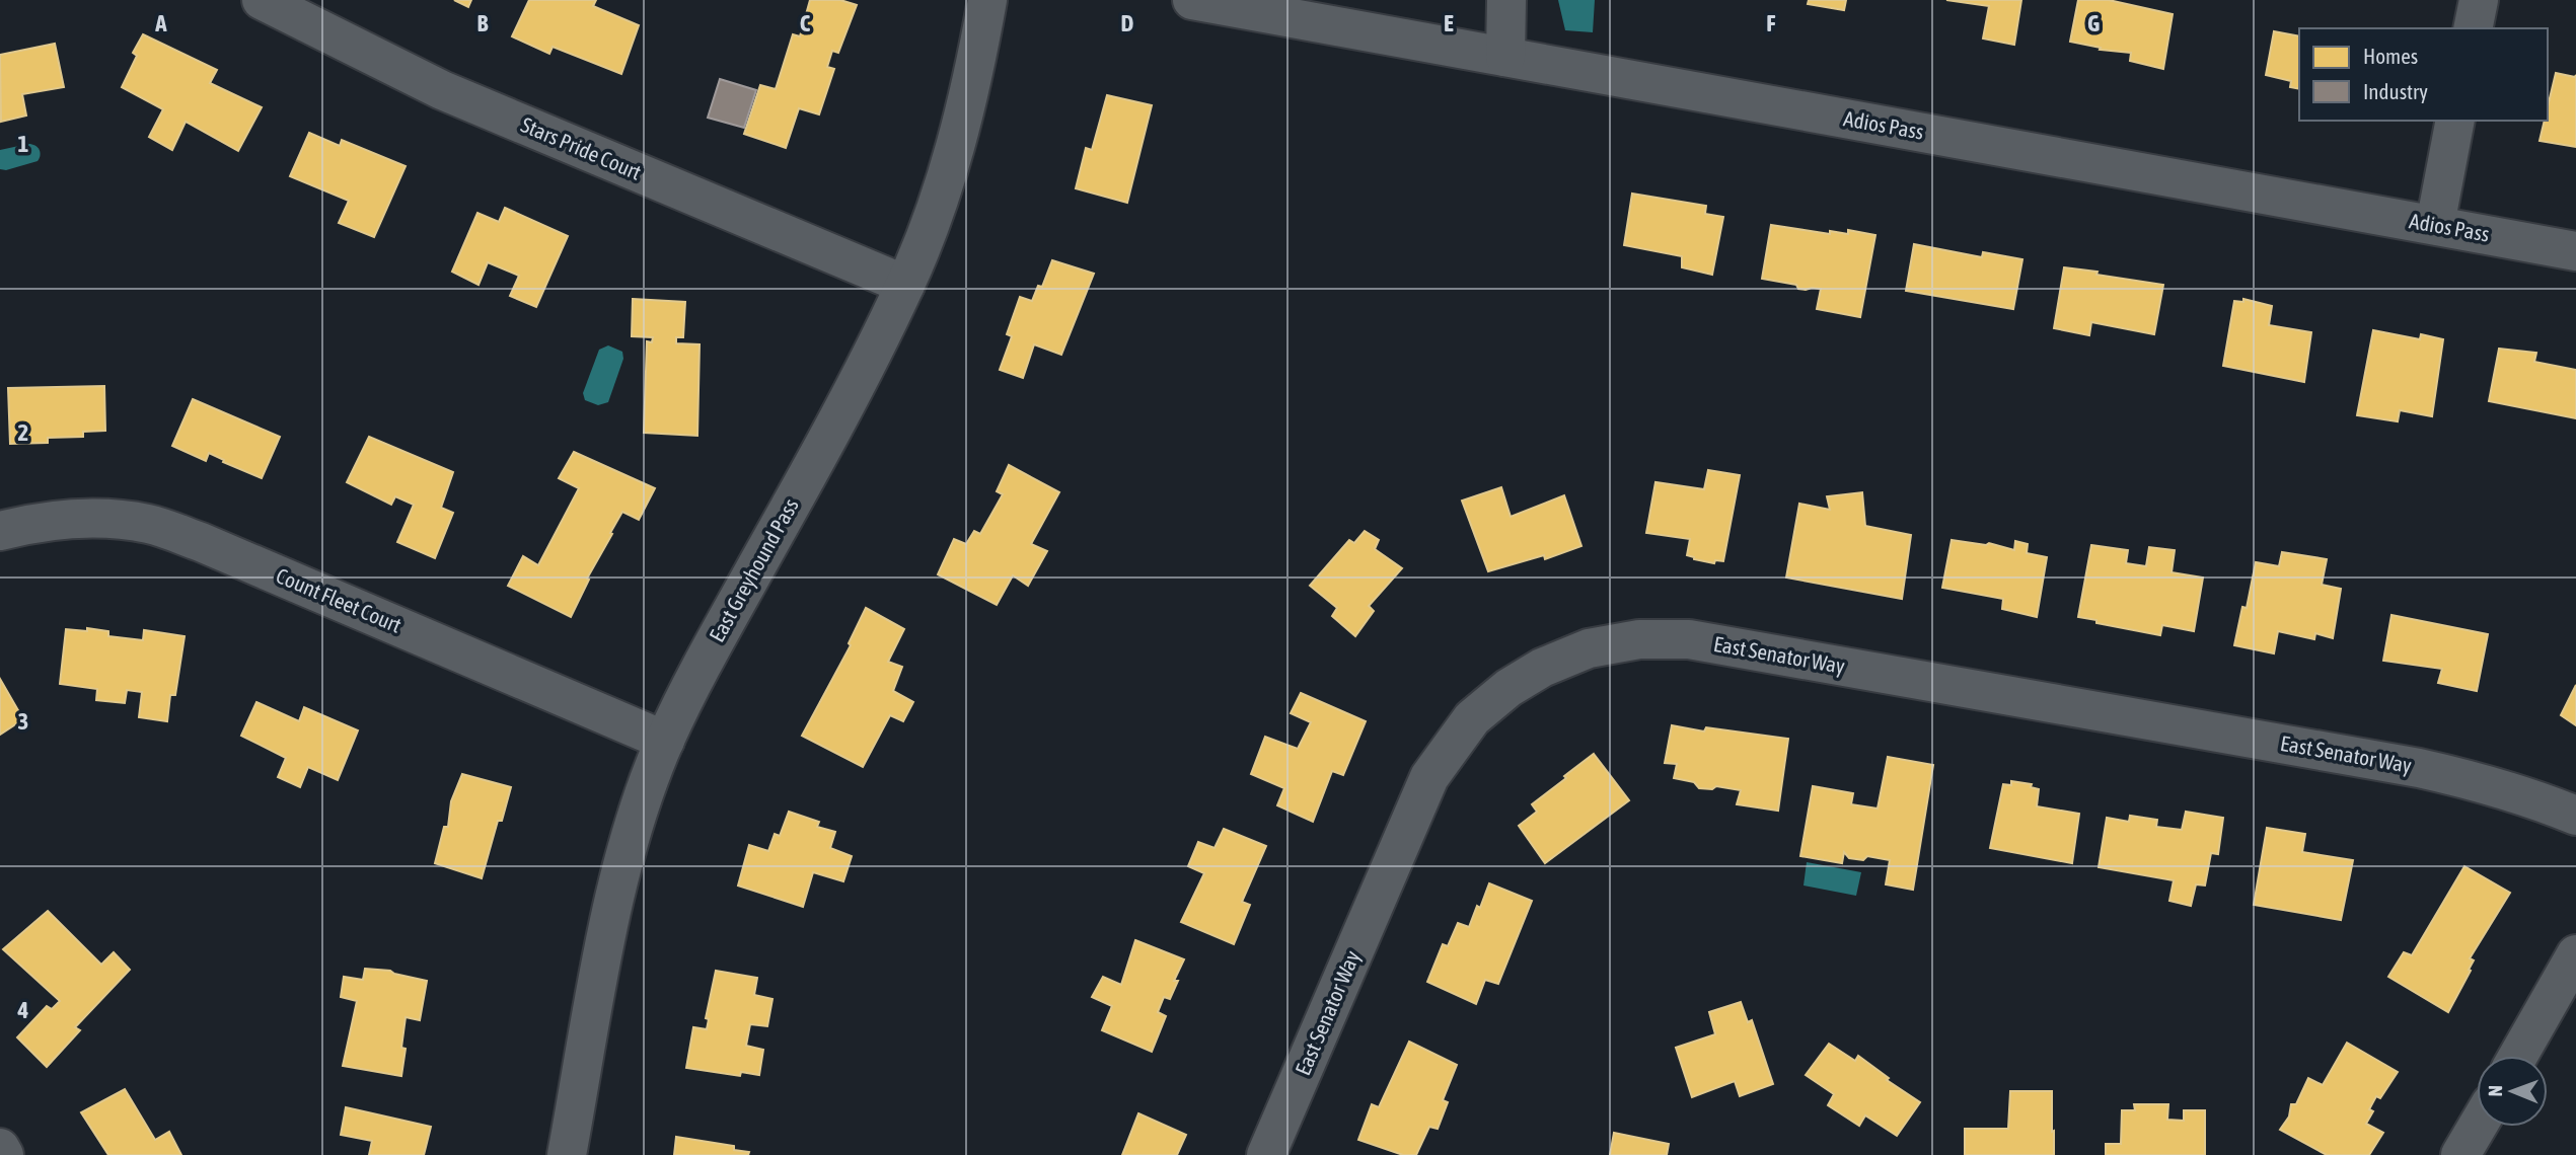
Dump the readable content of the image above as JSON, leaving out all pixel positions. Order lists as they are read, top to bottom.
{
  "streets": {
    "street": [
      "Adios Pass",
      "Stars Pride Court",
      "East Greyhound Pass",
      "Count Fleet Court",
      "East Senator Way"
    ]
  },
  "crossings": [
    ["Stars Pride Court", "East Greyhound Pass"],
    ["East Greyhound Pass", "Count Fleet Court"]
  ],
  "legend": ["Homes", "Industry"],
  "north": "left",
  "grid": {
    "columns": [
      "A",
      "B",
      "C",
      "D",
      "E",
      "F",
      "G"
    ],
    "rows": [
      "1",
      "2",
      "3",
      "4"
    ]
  }
}
